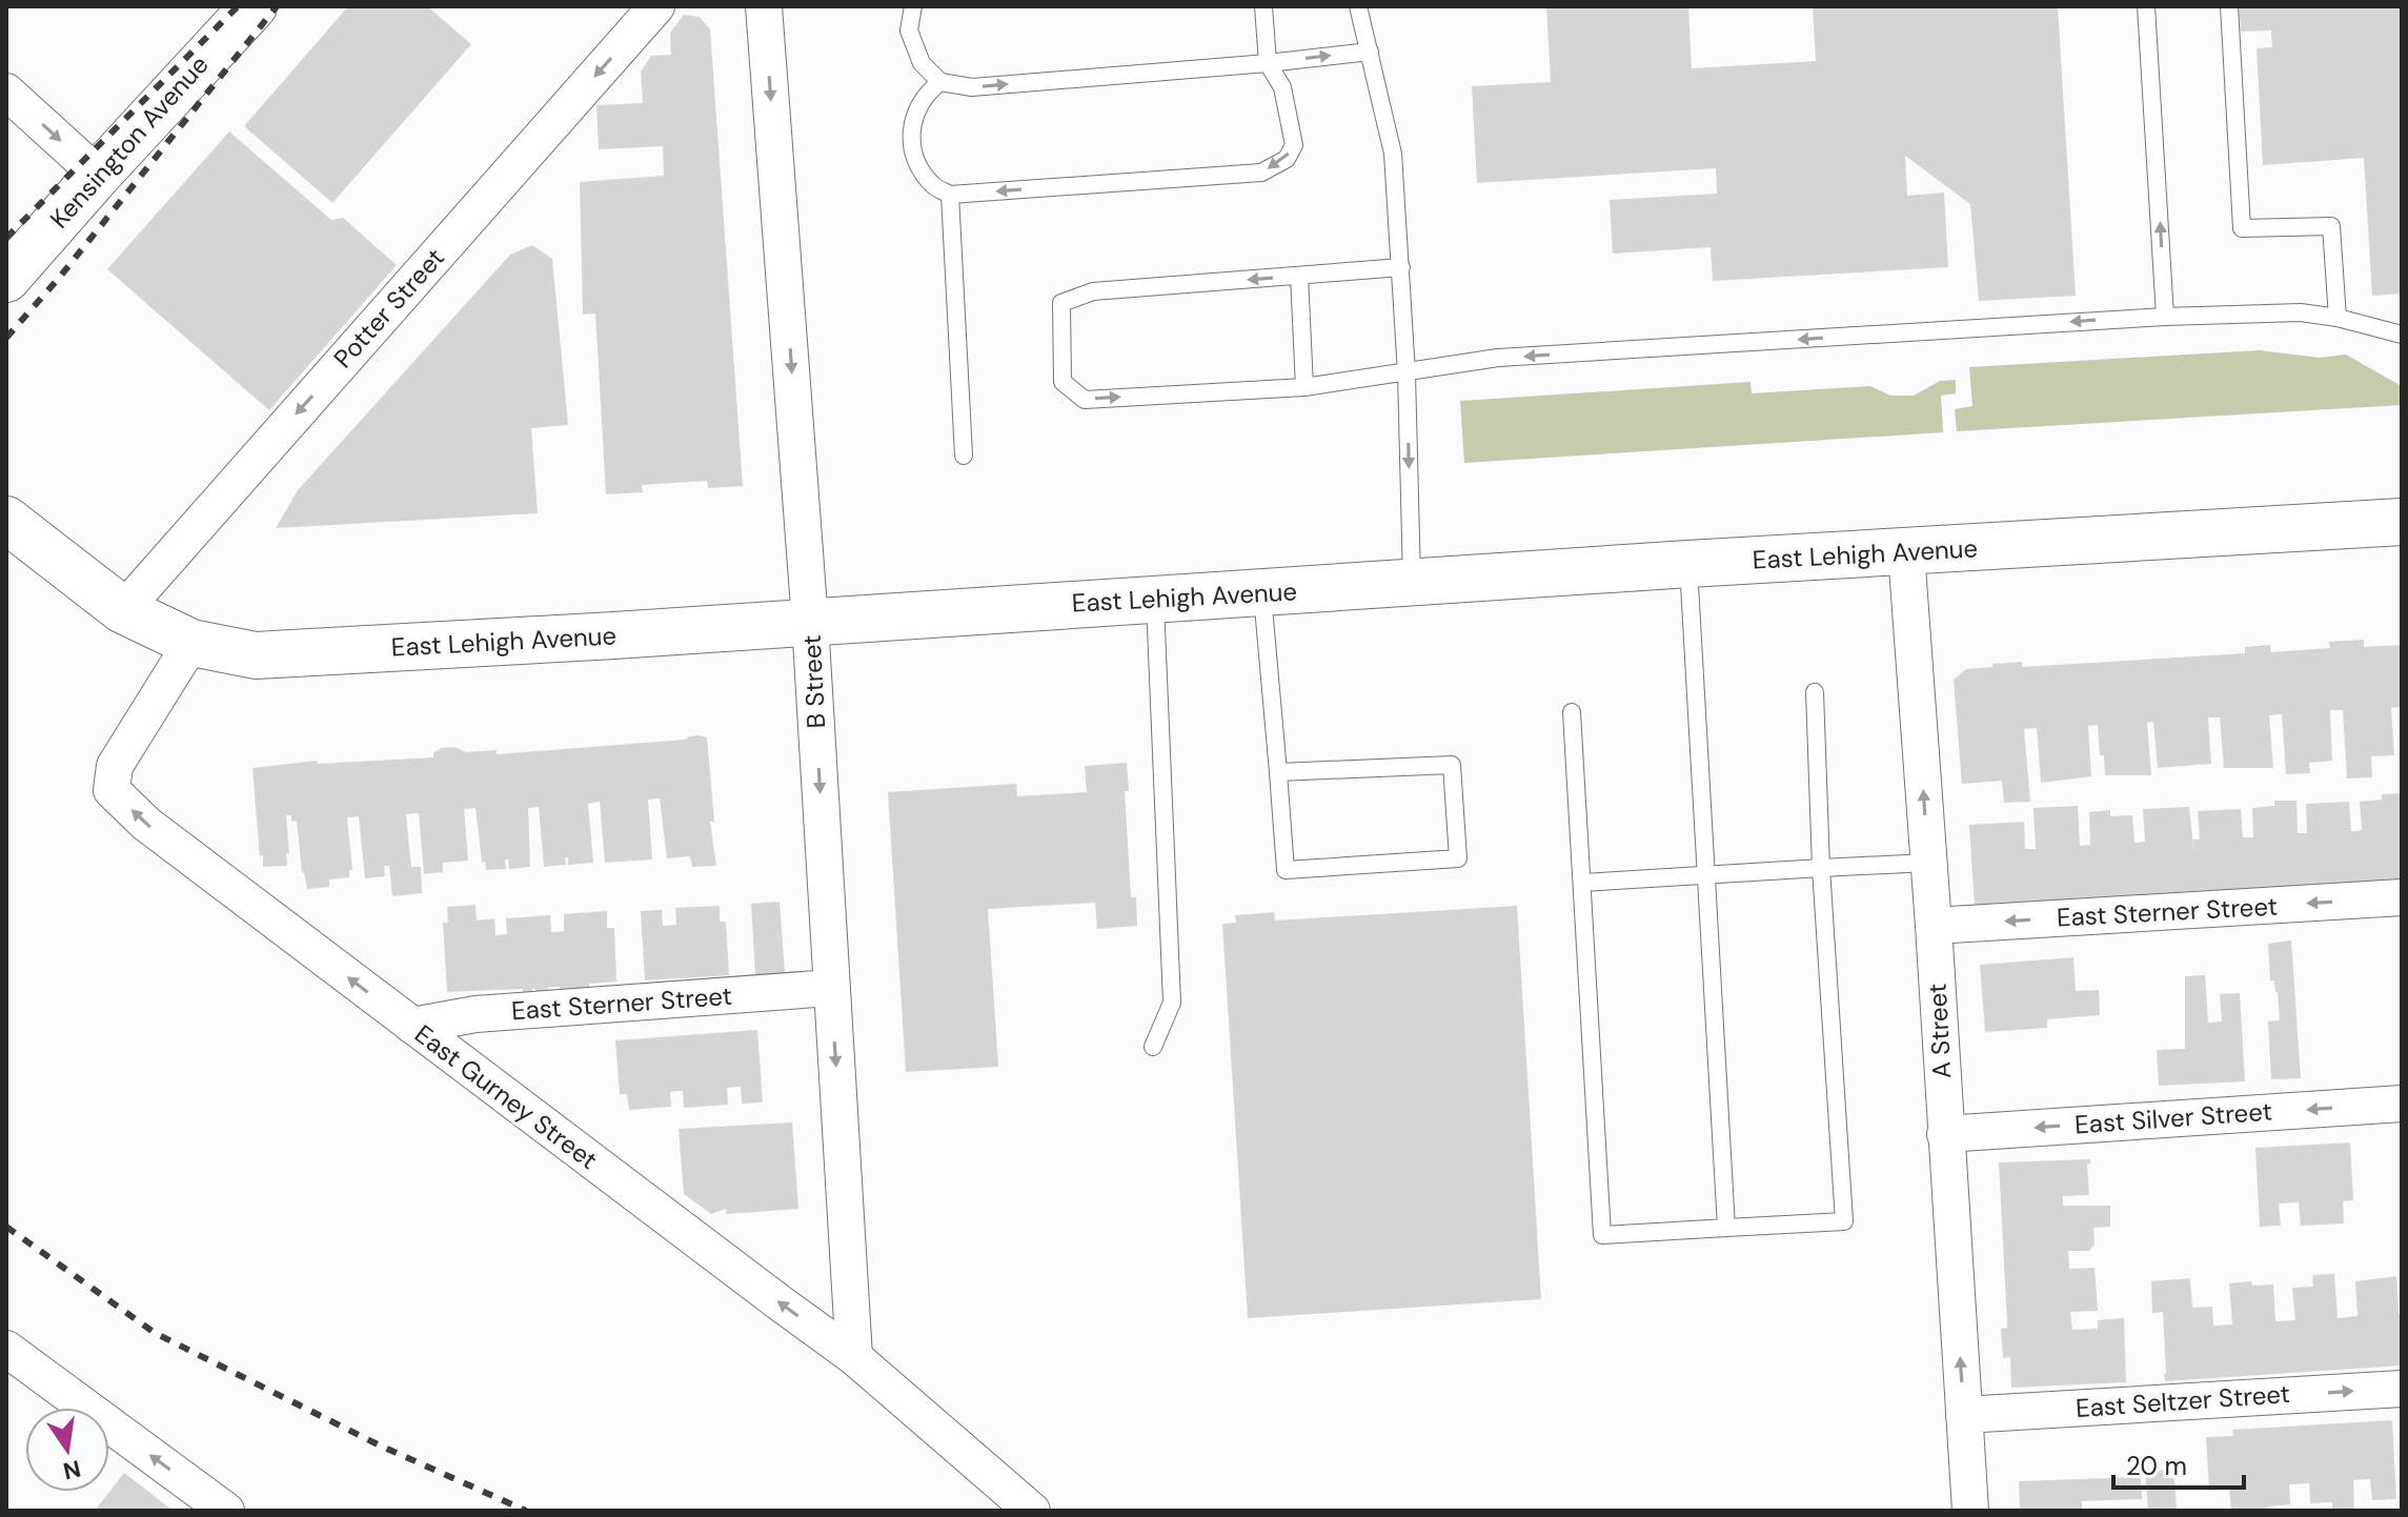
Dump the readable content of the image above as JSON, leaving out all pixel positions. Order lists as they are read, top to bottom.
{
  "streets": {
    "main road": ["Kensington Avenue", "East Lehigh Avenue"],
    "street": [
      "Potter Street",
      "B Street",
      "East Sterner Street",
      "A Street",
      "East Gurney Street",
      "East Silver Street",
      "East Seltzer Street"
    ]
  },
  "crossings": [
    ["Potter Street", "East Lehigh Avenue"],
    ["East Lehigh Avenue", "B Street"],
    ["East Lehigh Avenue", "A Street"],
    ["East Lehigh Avenue", "East Gurney Street"],
    ["B Street", "East Sterner Street"],
    ["B Street", "East Gurney Street"],
    ["East Sterner Street", "A Street"],
    ["East Sterner Street", "East Gurney Street"],
    ["A Street", "East Silver Street"],
    ["A Street", "East Seltzer Street"]
  ],
  "one_way": [
    "Potter Street",
    "B Street",
    "East Sterner Street",
    "A Street",
    "East Gurney Street",
    "East Silver Street",
    "East Seltzer Street"
  ],
  "scale_bar": "20 m",
  "north": "bottom"
}
